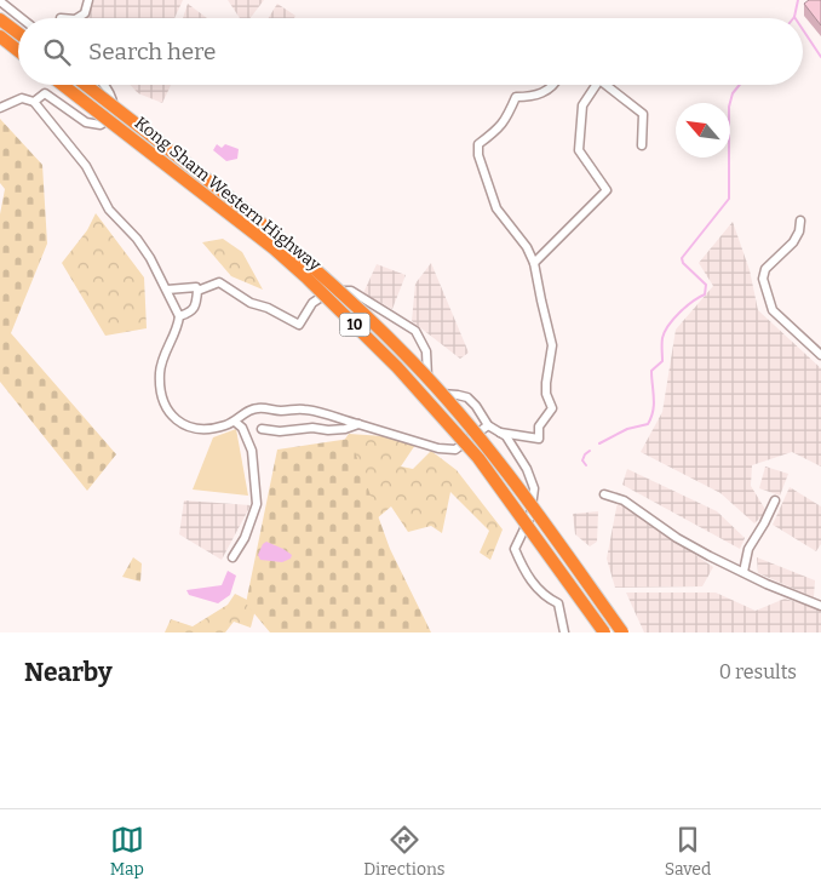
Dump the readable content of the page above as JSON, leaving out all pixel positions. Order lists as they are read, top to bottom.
{
  "streets": {
    "highway": ["Kong Sham Western Highway", "10"]
  },
  "north": "top left",
  "page": {
    "search": "Search here",
    "heading": ["Nearby", "0 results"],
    "nav": ["Map", "Directions", "Saved"]
  }
}
